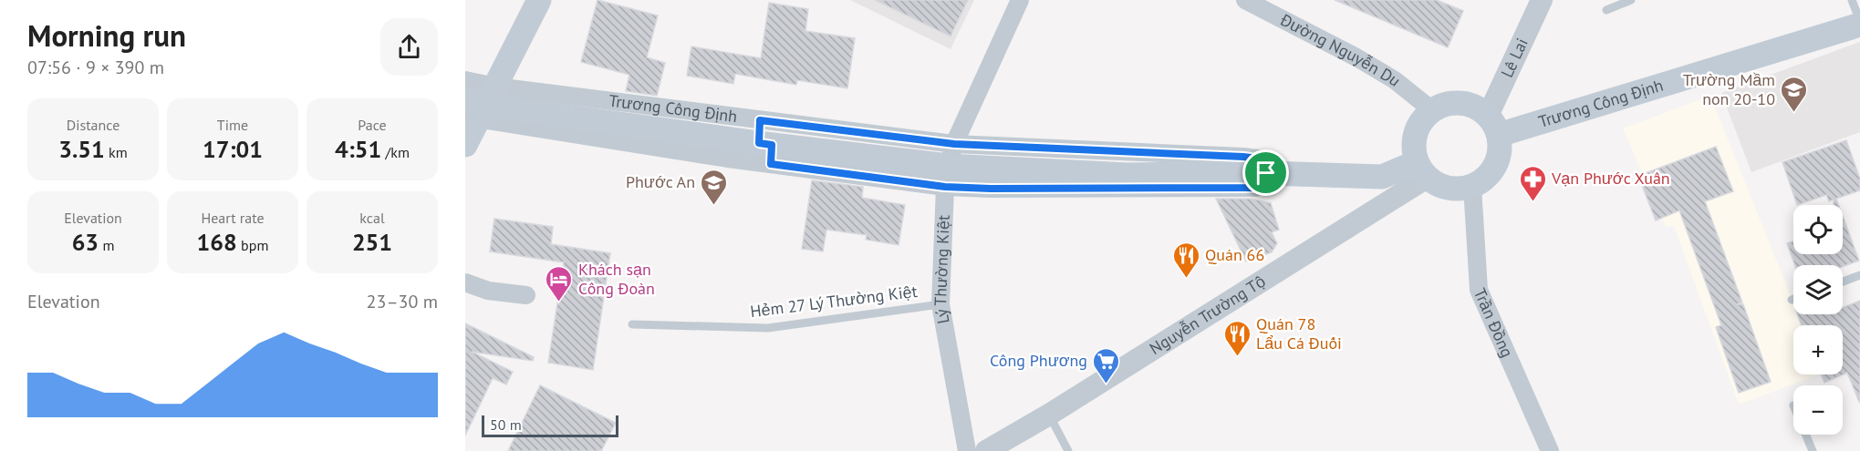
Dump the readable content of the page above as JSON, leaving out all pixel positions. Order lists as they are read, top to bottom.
{
  "streets": {
    "main road": ["Trương Công Định"],
    "street": [
      "Đường Nguyễn Du",
      "Lê Lai",
      "Lý Thường Kiệt",
      "Nguyễn Trường Tộ",
      "Trần Đồng"
    ],
    "lane": ["Hẻm 27 Lý Thường Kiệt"]
  },
  "crossings": [
    ["Đường Nguyễn Du", "Lê Lai"],
    ["Đường Nguyễn Du", "Trương Công Định"],
    ["Đường Nguyễn Du", "Nguyễn Trường Tộ"],
    ["Đường Nguyễn Du", "Trần Đồng"],
    ["Lê Lai", "Trương Công Định"],
    ["Lê Lai", "Nguyễn Trường Tộ"],
    ["Lê Lai", "Trần Đồng"],
    ["Trương Công Định", "Lý Thường Kiệt"],
    ["Trương Công Định", "Nguyễn Trường Tộ"],
    ["Trương Công Định", "Trần Đồng"],
    ["Lý Thường Kiệt", "Hẻm 27 Lý Thường Kiệt"],
    ["Nguyễn Trường Tộ", "Trần Đồng"]
  ],
  "places": {
    "school or university": ["Trường Mầm non 20-10", "Phước An"],
    "pharmacy": ["Vạn Phước Xuân"],
    "restaurant": ["Quán 66", "Quán 78 Lẩu Cá Đuối"],
    "hotel": ["Khách sạn Công Đoàn"],
    "supermarket": ["Công Phương"]
  },
  "scale_bar": "50 m",
  "page": {
    "heading": ["Morning run", "07:56 · 9 × 390 m"],
    "stats": [
      ["Distance", "3.51 km"],
      ["Time", "17:01"],
      ["Pace", "4:51 /km"],
      ["Elevation", "63 m"],
      ["Heart rate", "168 bpm"],
      ["kcal", "251"]
    ],
    "map_buttons": ["+", "−"],
    "chart": ["Elevation", "23–30 m"],
    "scale": "50 m"
  }
}
